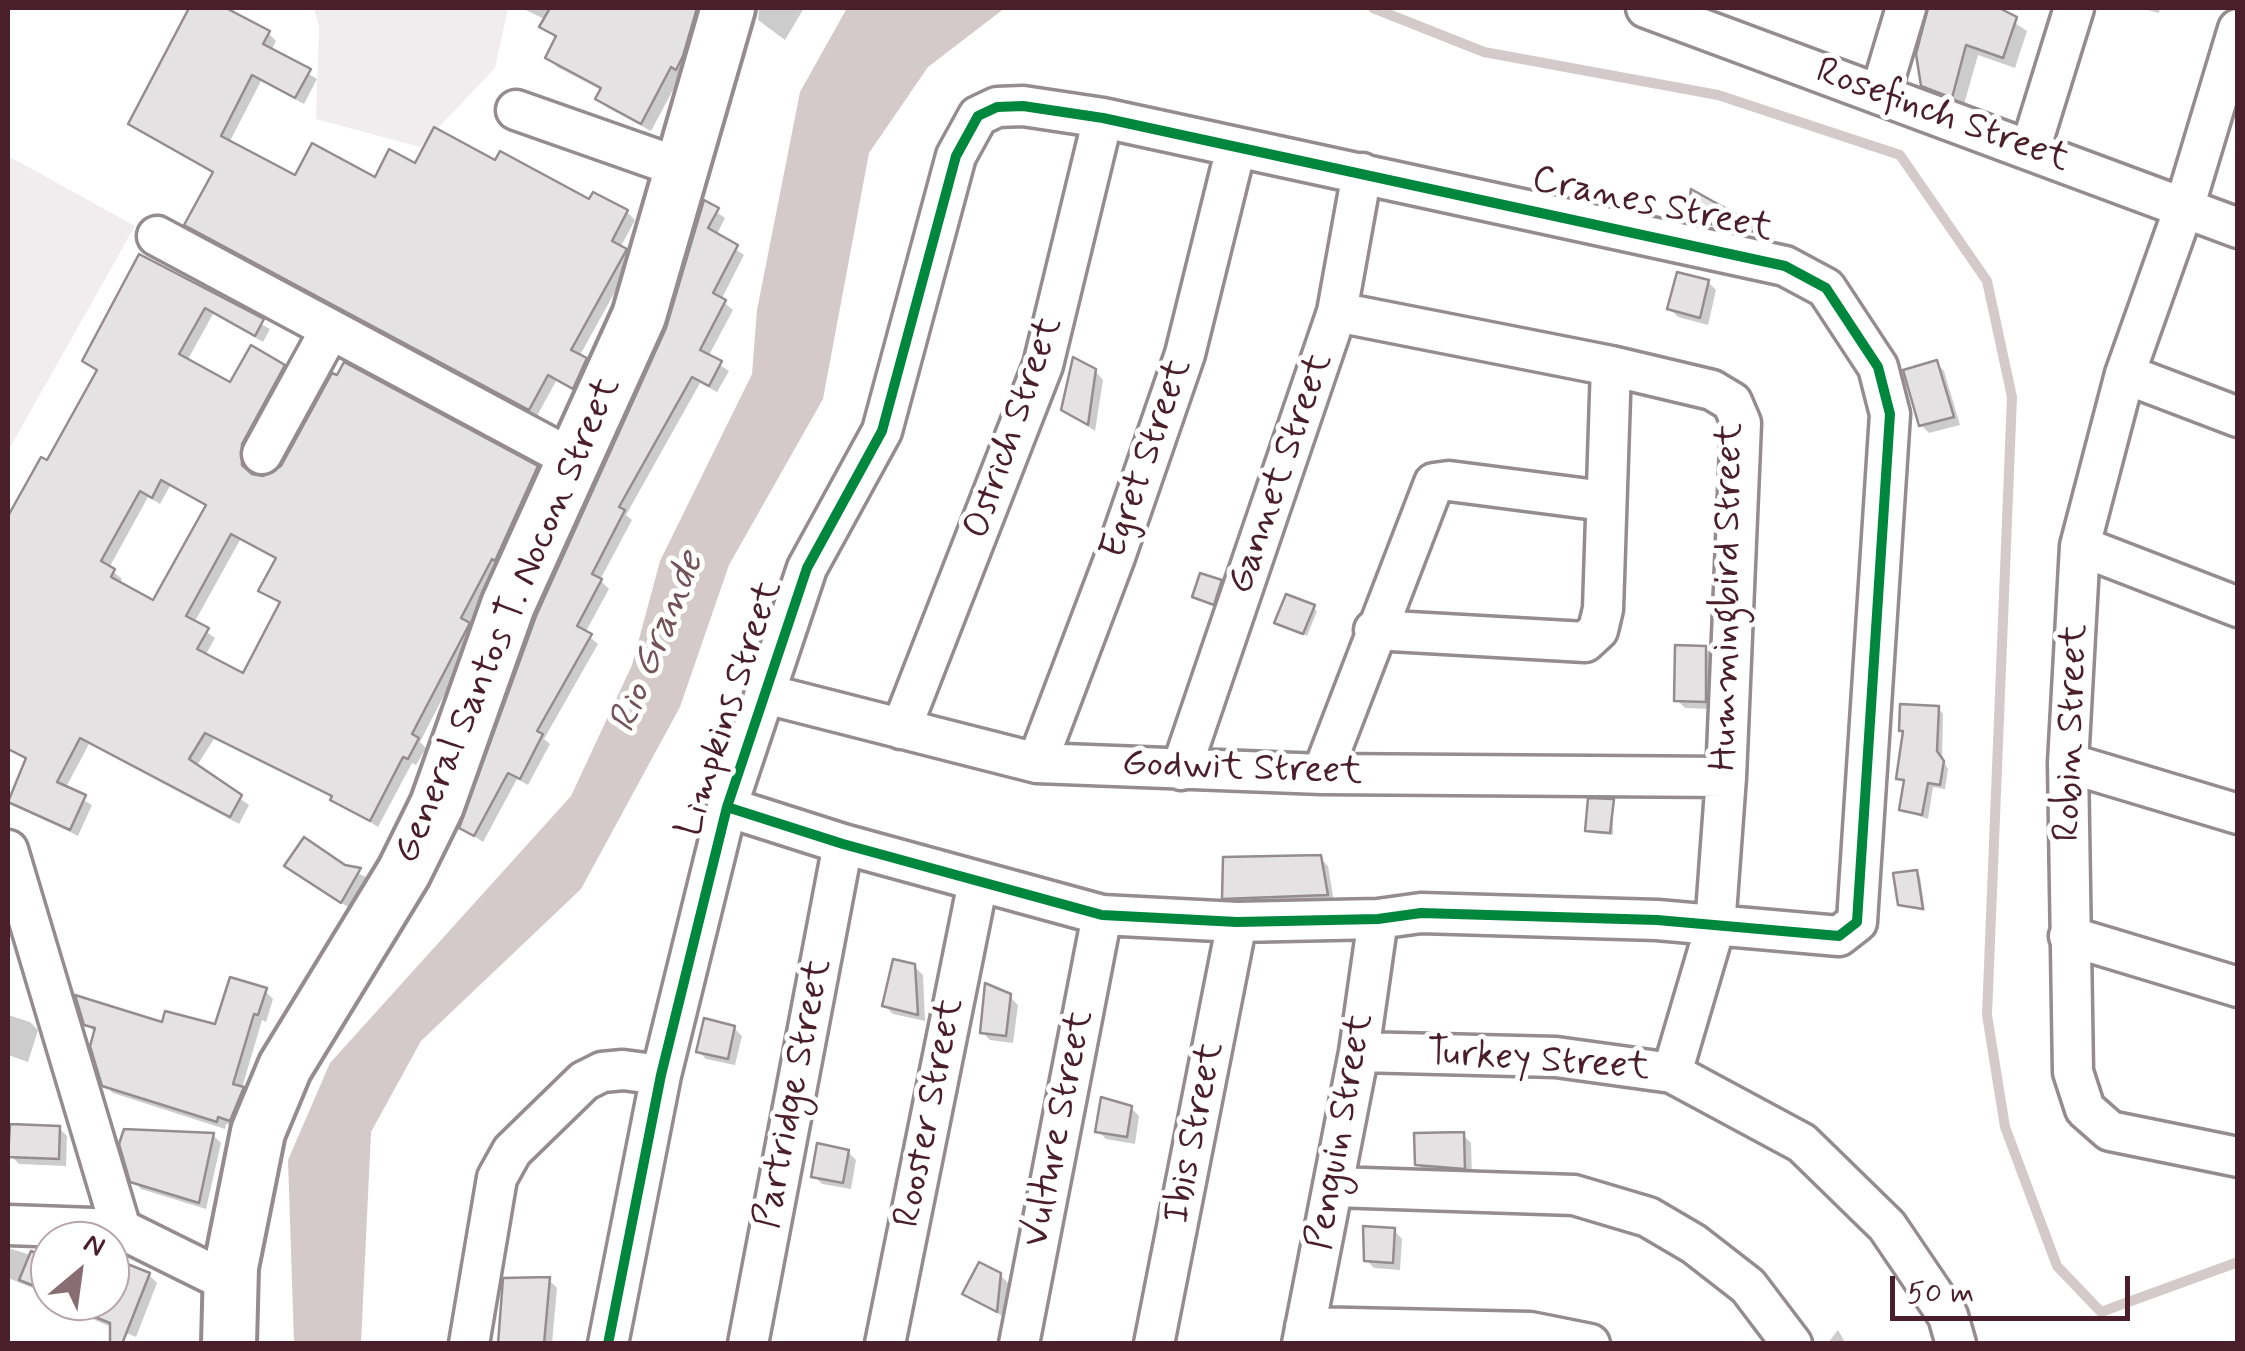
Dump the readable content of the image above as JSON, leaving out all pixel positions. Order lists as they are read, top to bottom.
{
  "streets": {
    "main road": ["General Santos T. Nocon Street"],
    "street": [
      "Rosefinch Street",
      "Cranes Street",
      "Ostrich Street",
      "Egret Street",
      "Gannet Street",
      "Hummingbird Street",
      "Limpkins Street",
      "Robin Street",
      "Godwit Street",
      "Turkey Street",
      "Partridge Street",
      "Rooster Street",
      "Vulture Street",
      "Penguin Street",
      "Ibis Street"
    ]
  },
  "crossings": [
    ["Rosefinch Street", "Robin Street"],
    ["Cranes Street", "Ostrich Street"],
    ["Cranes Street", "Egret Street"],
    ["Cranes Street", "Gannet Street"],
    ["Cranes Street", "Hummingbird Street"],
    ["Cranes Street", "Limpkins Street"],
    ["Ostrich Street", "Godwit Street"],
    ["Egret Street", "Godwit Street"],
    ["Gannet Street", "Hummingbird Street"],
    ["Gannet Street", "Godwit Street"],
    ["Hummingbird Street", "Godwit Street"],
    ["Hummingbird Street", "Turkey Street"],
    ["Limpkins Street", "Godwit Street"],
    ["Turkey Street", "Penguin Street"]
  ],
  "water": ["Rio Grande"],
  "scale_bar": "50 m",
  "north": "top right"
}
